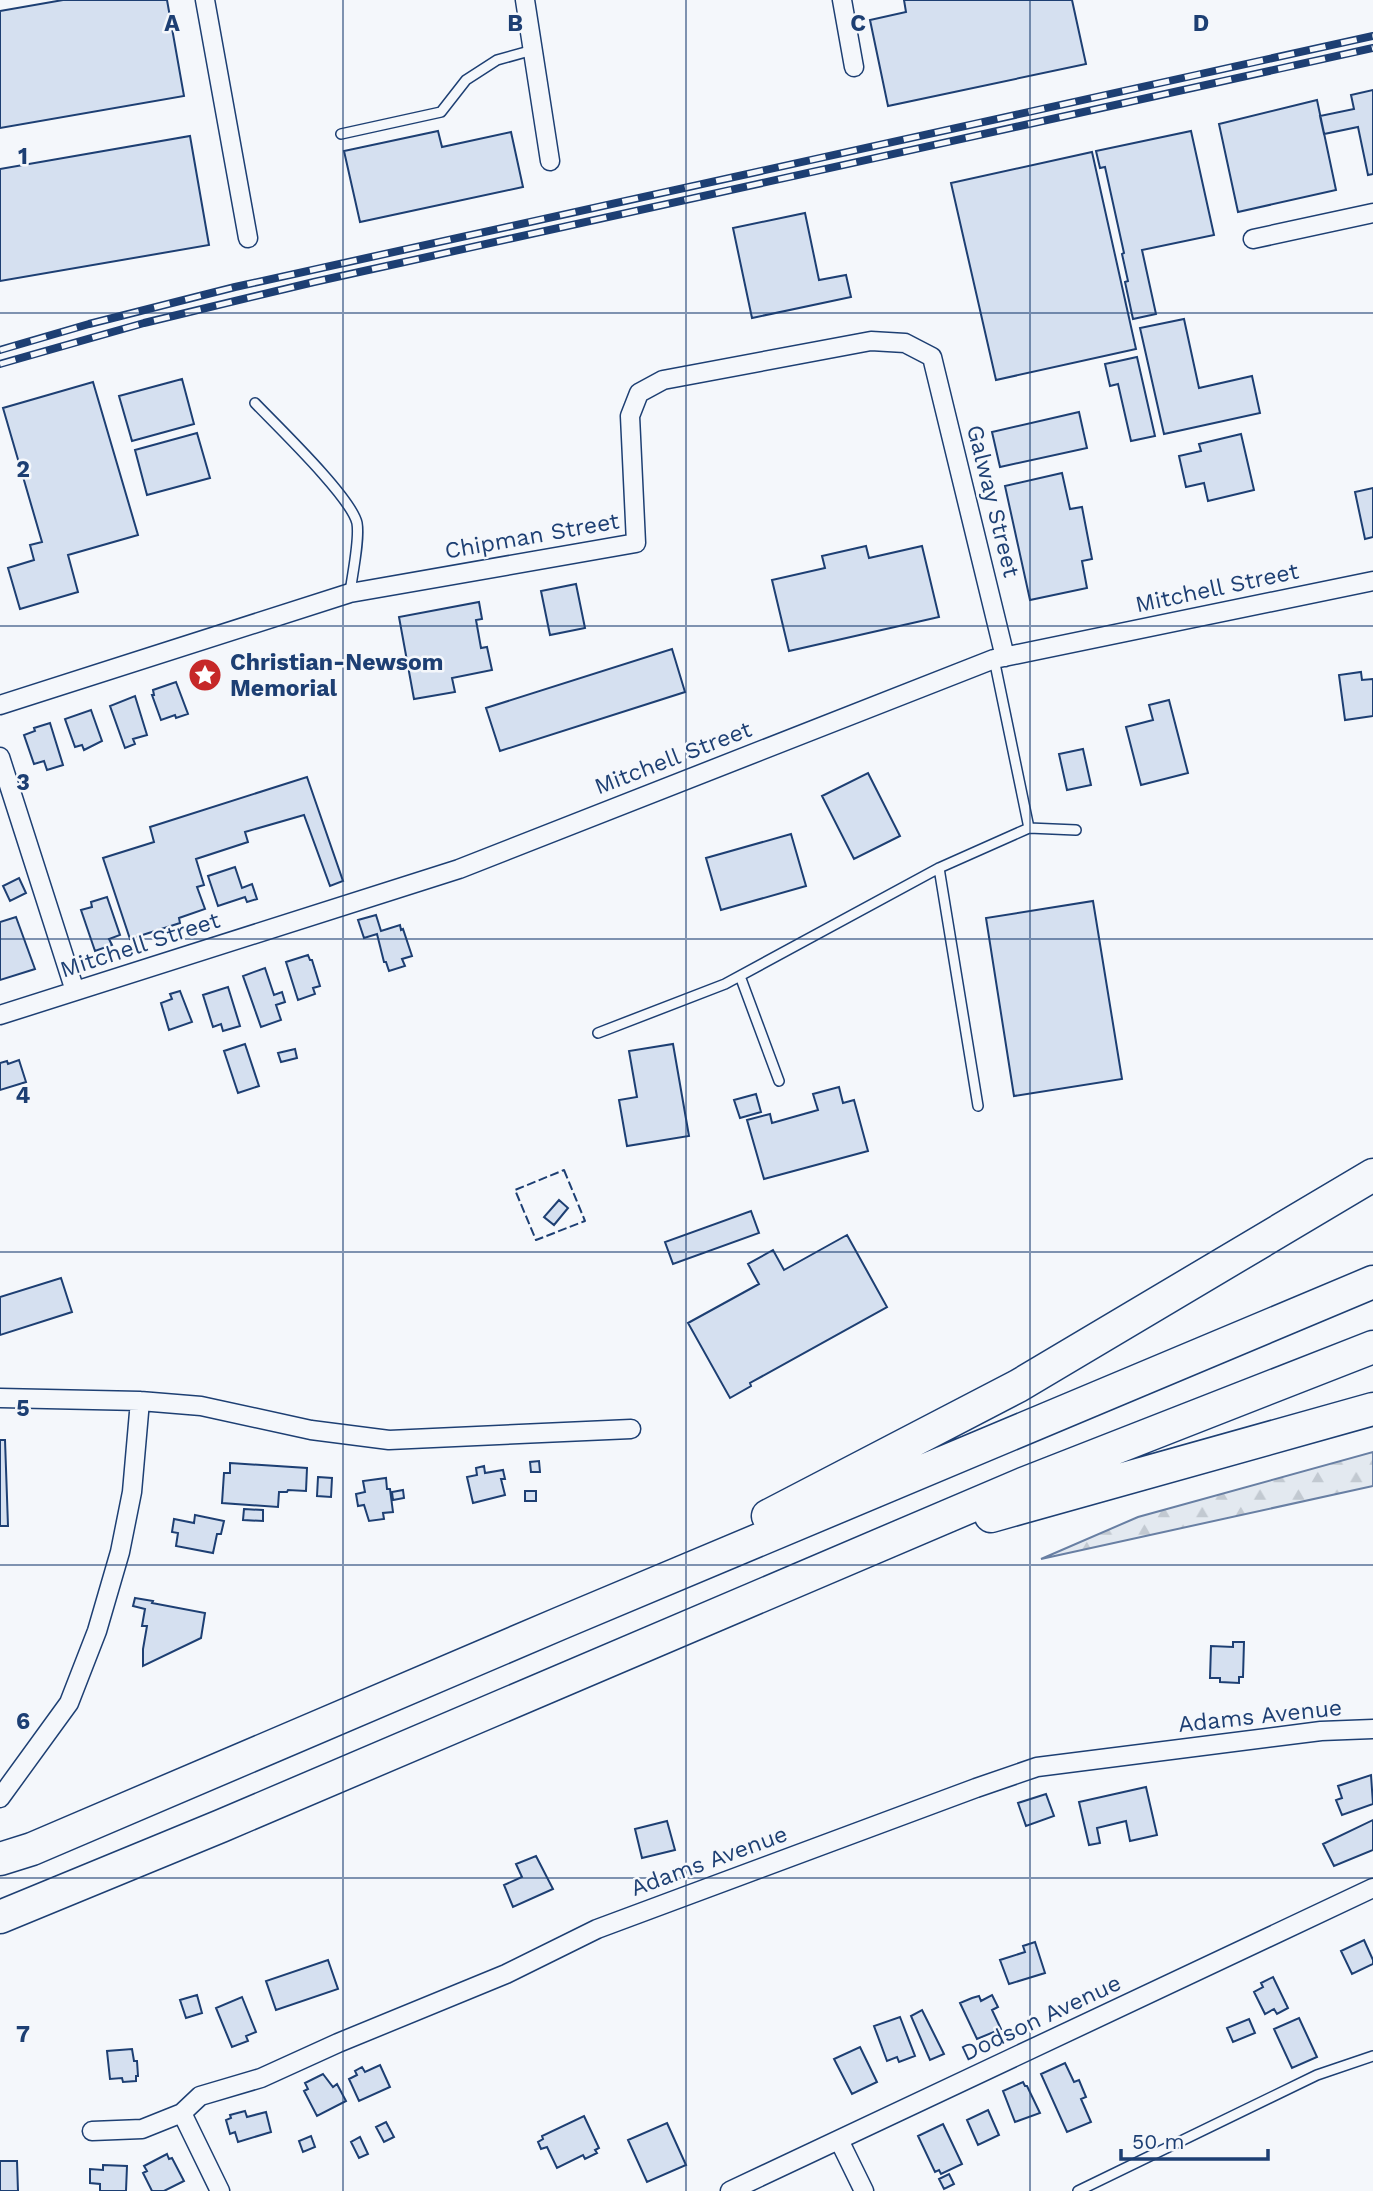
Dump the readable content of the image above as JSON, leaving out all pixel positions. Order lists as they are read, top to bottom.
{
  "streets": {
    "street": [
      "Galway Street",
      "Chipman Street",
      "Mitchell Street",
      "Adams Avenue",
      "Dodson Avenue"
    ]
  },
  "crossings": [
    ["Galway Street", "Chipman Street"],
    ["Galway Street", "Mitchell Street"]
  ],
  "places": {
    "place": ["Christian-Newsom Memorial"]
  },
  "scale_bar": "50 m",
  "grid": {
    "columns": [
      "A",
      "B",
      "C",
      "D"
    ],
    "rows": [
      "1",
      "2",
      "3",
      "4",
      "5",
      "6",
      "7"
    ]
  }
}
